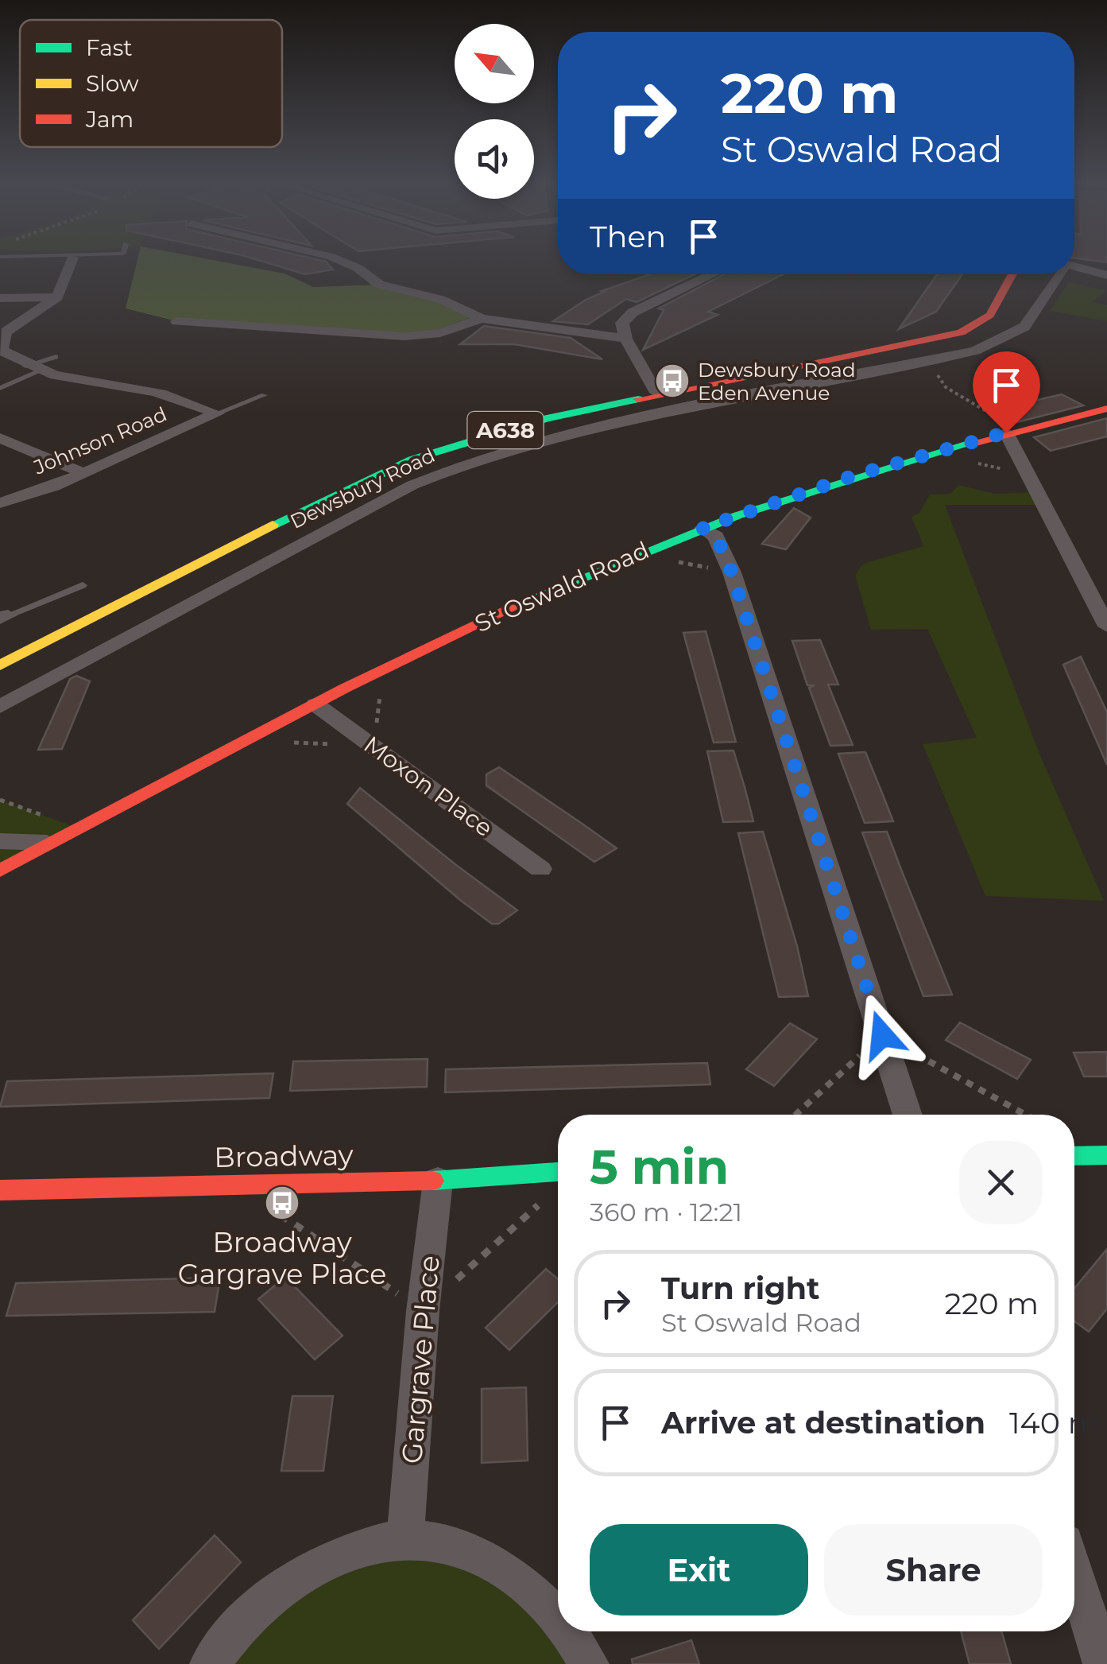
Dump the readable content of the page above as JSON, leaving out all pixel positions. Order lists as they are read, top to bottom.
{
  "streets": {
    "main road": [
      "A638",
      "Dewsbury Road",
      "St Oswald Road",
      "Broadway"
    ],
    "street": ["Johnson Road", "Moxon Place", "Gargrave Place"]
  },
  "crossings": [
    ["St Oswald Road", "Moxon Place"],
    ["Broadway", "Gargrave Place"]
  ],
  "places": {
    "bus stop": ["Dewsbury Road Eden Avenue", "Broadway Gargrave Place"]
  },
  "legend": ["Fast", "Slow", "Jam"],
  "north": "top left",
  "page": {
    "turn": ["220 m", "St Oswald Road"],
    "then": "Then",
    "heading": ["5 min", "360 m · 12:21"],
    "list": [
      {
        "name": "Turn right",
        "note": "St Oswald Road",
        "value": "220 m"
      },
      {
        "name": "Arrive at destination",
        "value": "140 m"
      }
    ],
    "buttons": ["Exit", "Share"]
  }
}
